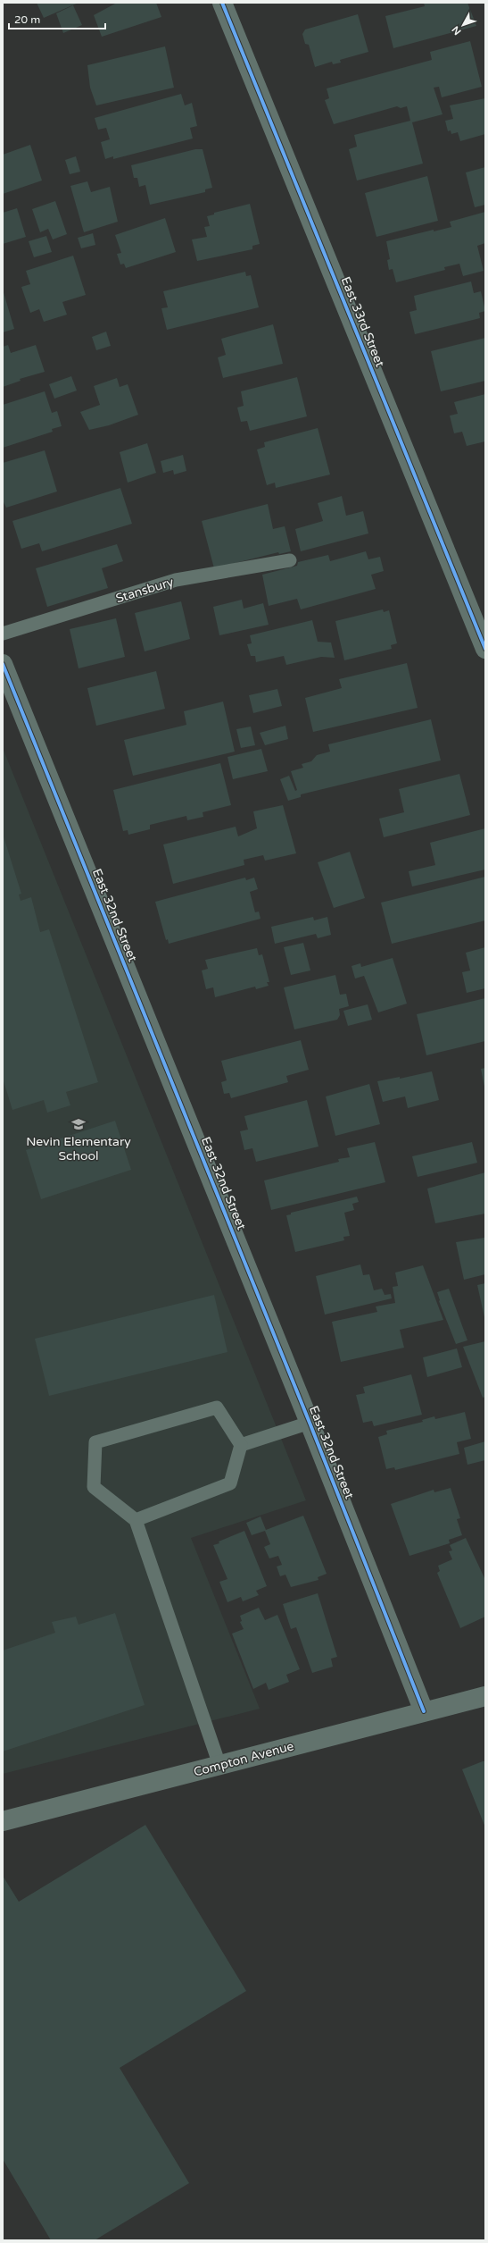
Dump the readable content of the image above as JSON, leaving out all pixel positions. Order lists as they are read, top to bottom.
{
  "streets": {
    "street": ["East 33rd Street", "East 32nd Street", "Compton Avenue"],
    "lane": ["Stansbury"]
  },
  "crossings": [
    ["East 32nd Street", "Compton Avenue"]
  ],
  "places": {
    "school or university": ["Nevin Elementary School"]
  },
  "scale_bar": "20 m",
  "north": "bottom left"
}
